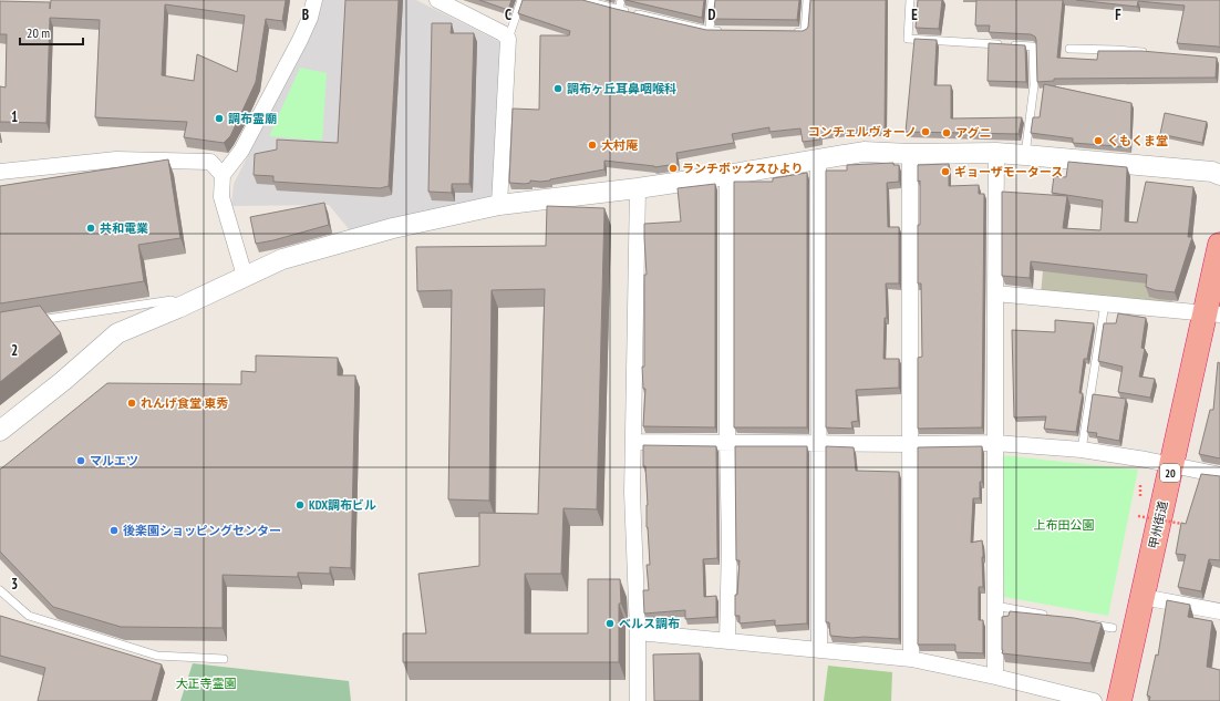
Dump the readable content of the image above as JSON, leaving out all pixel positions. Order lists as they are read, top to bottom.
{
  "streets": {
    "highway": ["20", "甲州街道"]
  },
  "parks": ["上布田公園", "大正寺霊園"],
  "places": [
    "調布ヶ丘耳鼻咽喉科",
    "調布霊廟",
    "コンチェルヴォーノ",
    "アグニ",
    "くもくま堂",
    "大村庵",
    "ランチボックスひより",
    "ギョーザモータース",
    "共和電業",
    "れんげ食堂 東秀",
    "マルエツ",
    "KDX調布ビル",
    "後楽園ショッピングセンター",
    "ベルス調布"
  ],
  "scale_bar": "20 m",
  "grid": {
    "columns": [
      "B",
      "C",
      "D",
      "E",
      "F"
    ],
    "rows": ["1", "2", "3"]
  }
}
